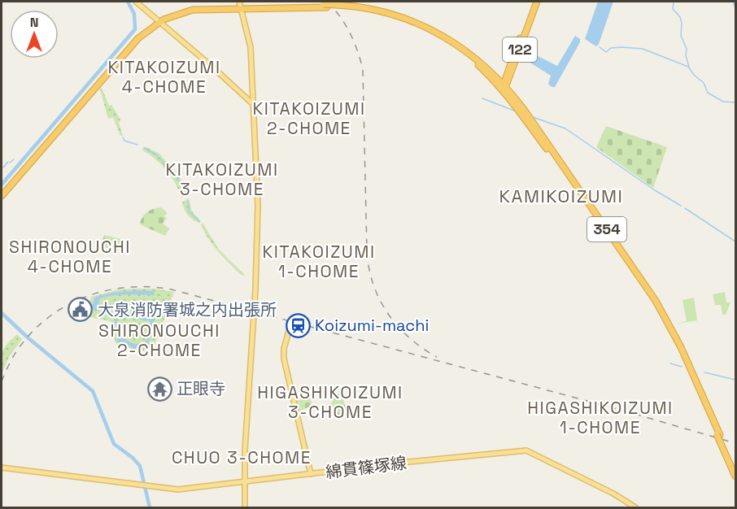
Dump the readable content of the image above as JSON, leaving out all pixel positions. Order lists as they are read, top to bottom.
{
  "streets": {
    "highway": ["122", "354"],
    "main road": ["綿貫篠塚線"]
  },
  "crossings": [
    ["122", "354"]
  ],
  "districts": [
    "KITAKOIZUMI 4-CHOME",
    "KITAKOIZUMI 2-CHOME",
    "KITAKOIZUMI 3-CHOME",
    "KAMIKOIZUMI",
    "SHIRONOUCHI 4-CHOME",
    "KITAKOIZUMI 1-CHOME",
    "SHIRONOUCHI 2-CHOME",
    "HIGASHIKOIZUMI 3-CHOME",
    "HIGASHIKOIZUMI 1-CHOME",
    "CHUO 3-CHOME"
  ],
  "places": {
    "public building": ["大泉消防署城之内出張所"],
    "station": ["Koizumi-machi"],
    "temple": ["正眼寺"]
  },
  "north": "top"
}
